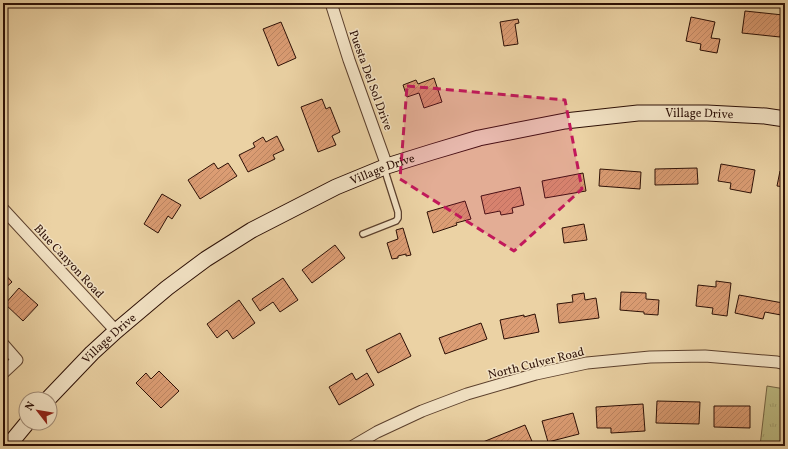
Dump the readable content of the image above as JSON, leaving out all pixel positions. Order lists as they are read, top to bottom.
{
  "streets": {
    "main road": ["Village Drive"],
    "street": ["Puesta Del Sol Drive", "Blue Canyon Road", "North Culver Road"]
  },
  "crossings": [
    ["Puesta Del Sol Drive", "Village Drive"],
    ["Village Drive", "Blue Canyon Road"]
  ],
  "north": "top left"
}
